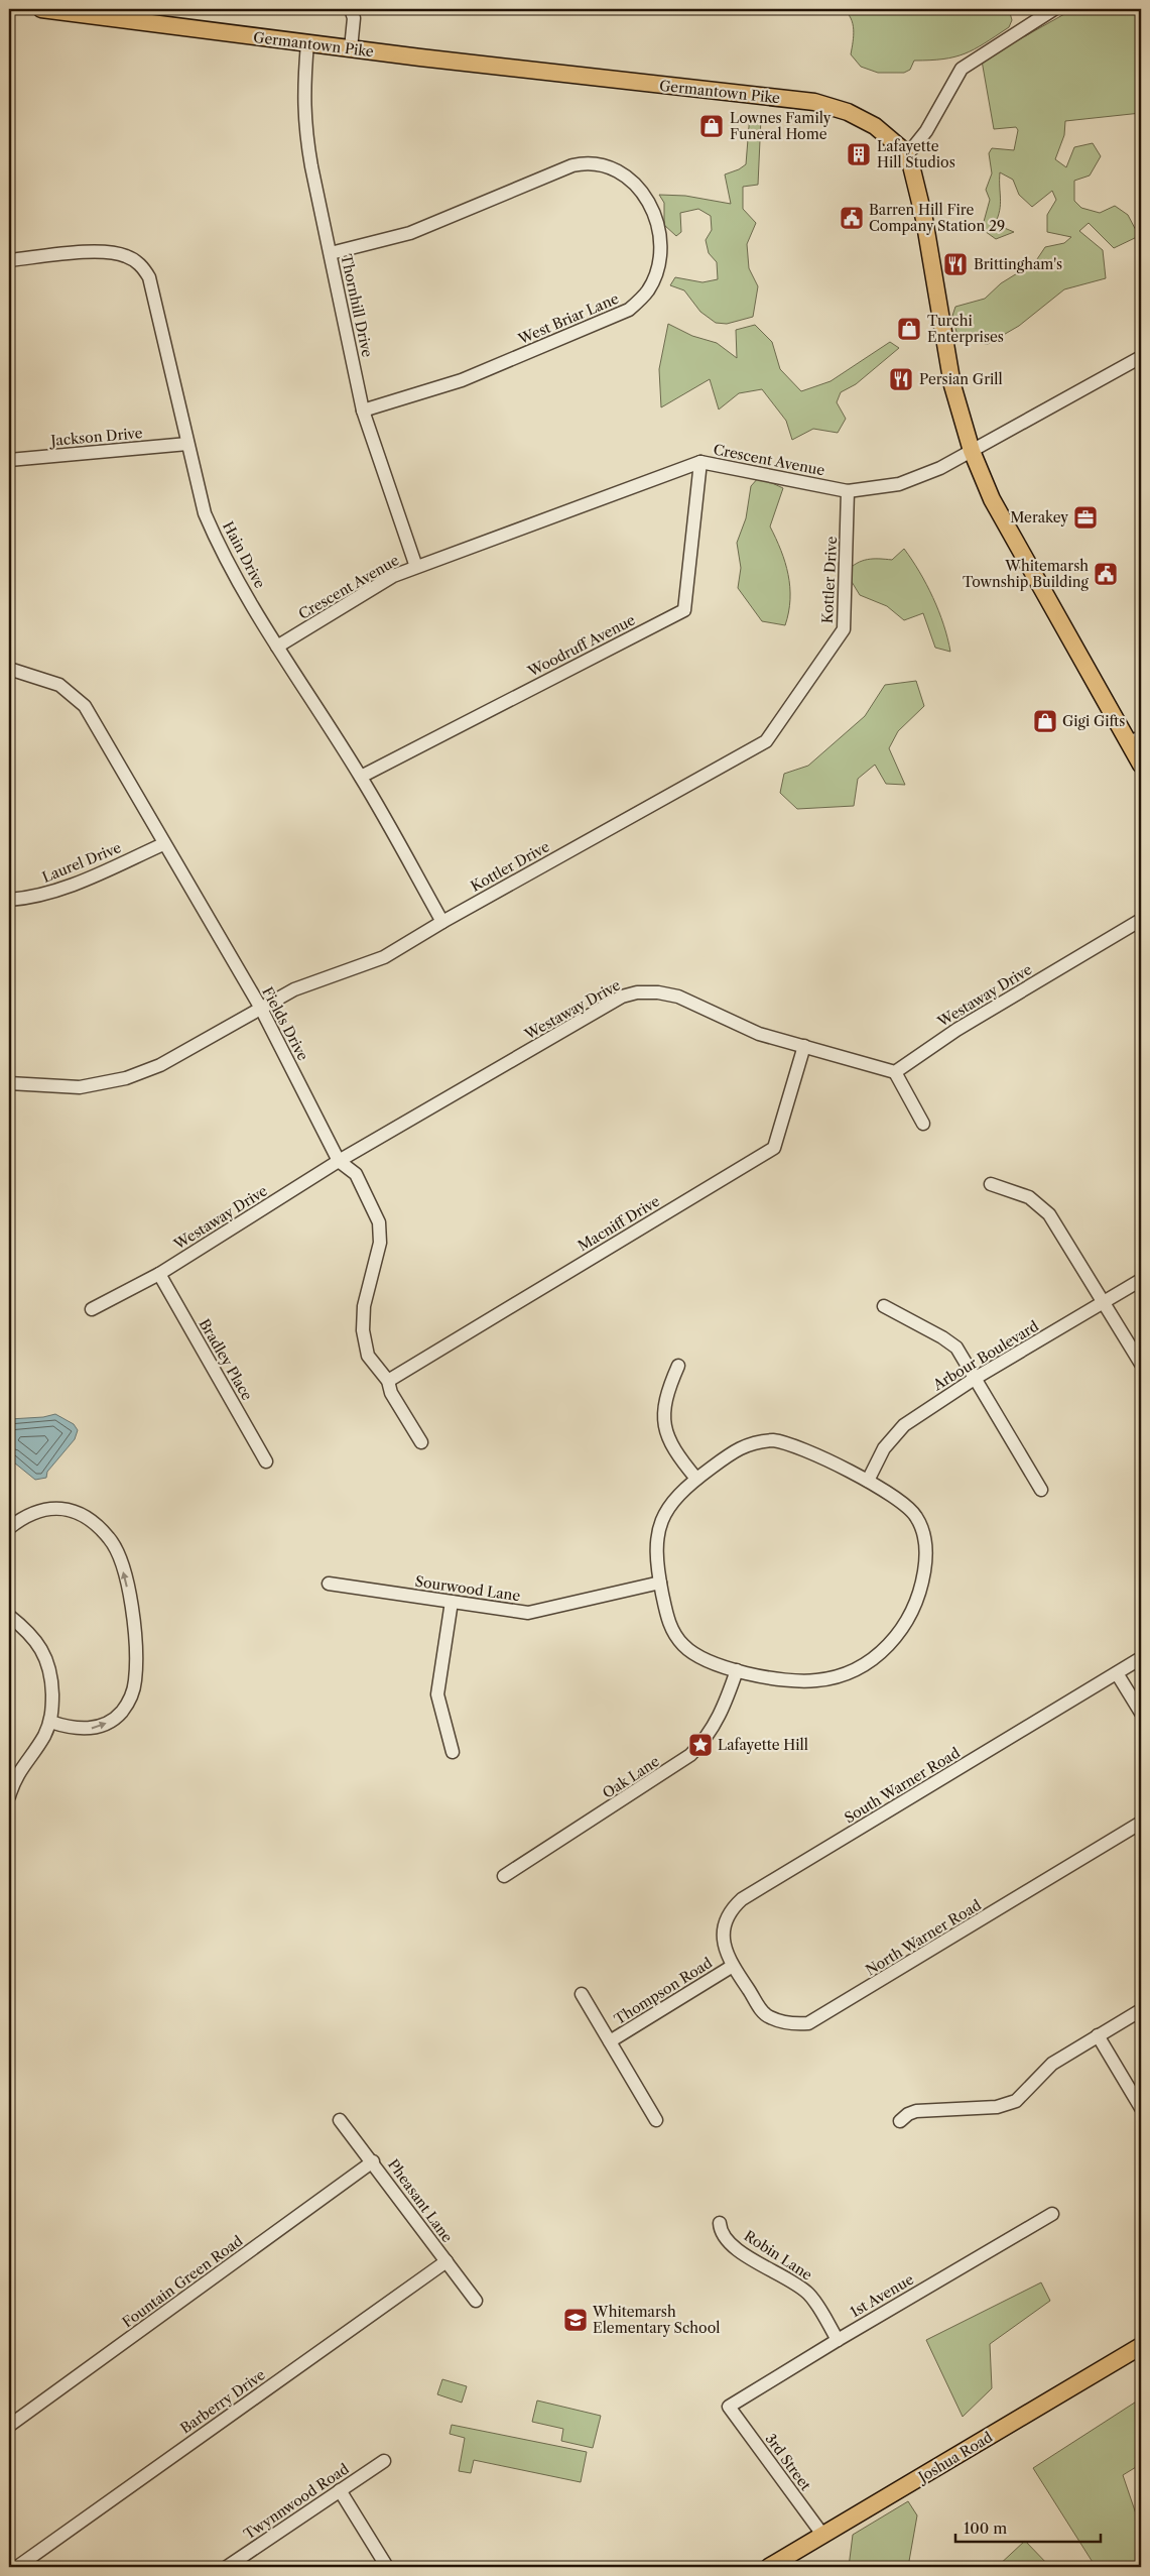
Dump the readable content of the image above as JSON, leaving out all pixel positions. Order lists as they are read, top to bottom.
{
  "streets": {
    "main road": ["Germantown Pike", "Joshua Road"],
    "street": [
      "Thornhill Drive",
      "West Briar Lane",
      "Jackson Drive",
      "Crescent Avenue",
      "Hain Drive",
      "Kottler Drive",
      "Woodruff Avenue",
      "Laurel Drive",
      "Westaway Drive",
      "Fields Drive",
      "Macniff Drive",
      "Arbour Boulevard",
      "Bradley Place",
      "Sourwood Lane",
      "Oak Lane",
      "South Warner Road",
      "North Warner Road",
      "Thompson Road",
      "Pheasant Lane",
      "Robin Lane",
      "Fountain Green Road",
      "1st Avenue",
      "Barberry Drive",
      "3rd Street",
      "Twynnwood Road"
    ]
  },
  "crossings": [
    ["Germantown Pike", "Thornhill Drive"],
    ["Germantown Pike", "Crescent Avenue"],
    ["Thornhill Drive", "West Briar Lane"],
    ["Thornhill Drive", "Crescent Avenue"],
    ["Jackson Drive", "Hain Drive"],
    ["Crescent Avenue", "Hain Drive"],
    ["Crescent Avenue", "Kottler Drive"],
    ["Crescent Avenue", "Woodruff Avenue"],
    ["Hain Drive", "Kottler Drive"],
    ["Hain Drive", "Woodruff Avenue"],
    ["Kottler Drive", "Fields Drive"],
    ["Laurel Drive", "Fields Drive"],
    ["Westaway Drive", "Fields Drive"],
    ["Westaway Drive", "Macniff Drive"],
    ["Westaway Drive", "Bradley Place"],
    ["Fields Drive", "Macniff Drive"],
    ["South Warner Road", "North Warner Road"],
    ["South Warner Road", "Thompson Road"],
    ["North Warner Road", "Thompson Road"],
    ["Pheasant Lane", "Fountain Green Road"],
    ["Pheasant Lane", "Barberry Drive"],
    ["Robin Lane", "1st Avenue"],
    ["1st Avenue", "3rd Street"],
    ["Joshua Road", "3rd Street"]
  ],
  "places": {
    "shop": ["Lownes Family Funeral Home", "Turchi Enterprises", "Gigi Gifts"],
    "building": ["Lafayette Hill Studios"],
    "public building": ["Barren Hill Fire Company Station 29", "Whitemarsh Township Building"],
    "restaurant": ["Brittingham's", "Persian Grill"],
    "office": ["Merakey"],
    "place": ["Lafayette Hill"],
    "school or university": ["Whitemarsh Elementary School"]
  },
  "scale_bar": "100 m"
}
